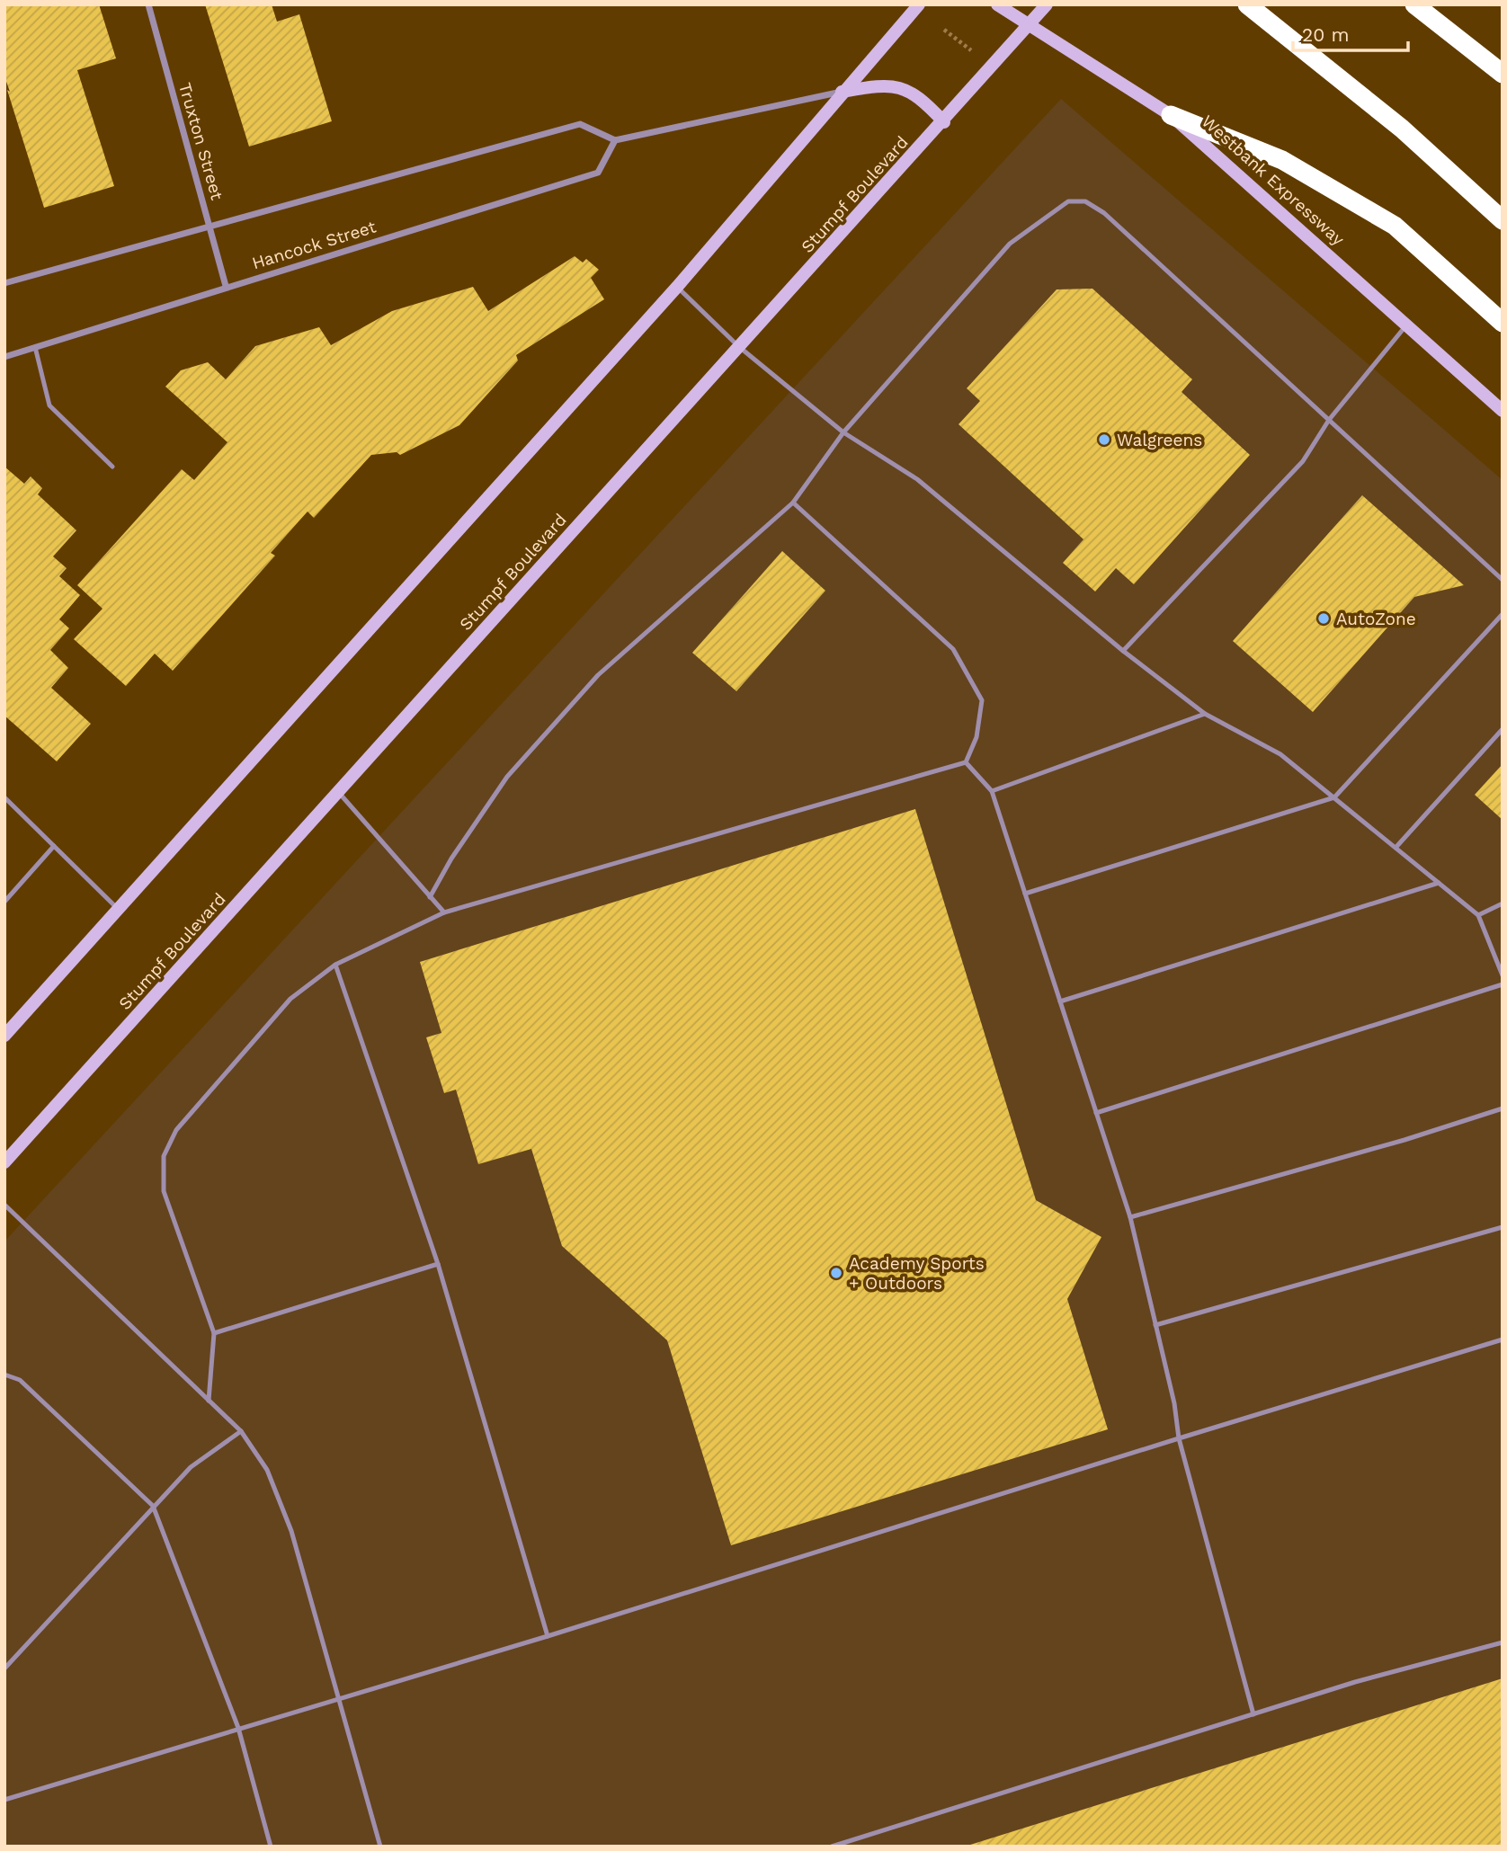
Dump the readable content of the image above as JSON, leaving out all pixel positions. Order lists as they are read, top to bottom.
{
  "streets": {
    "main road": ["Westbank Expressway", "Stumpf Boulevard"],
    "street": ["Truxton Street", "Hancock Street"]
  },
  "crossings": [
    ["Truxton Street", "Hancock Street"],
    ["Westbank Expressway", "Stumpf Boulevard"]
  ],
  "places": ["Walgreens", "AutoZone", "Academy Sports + Outdoors"],
  "scale_bar": "20 m"
}
